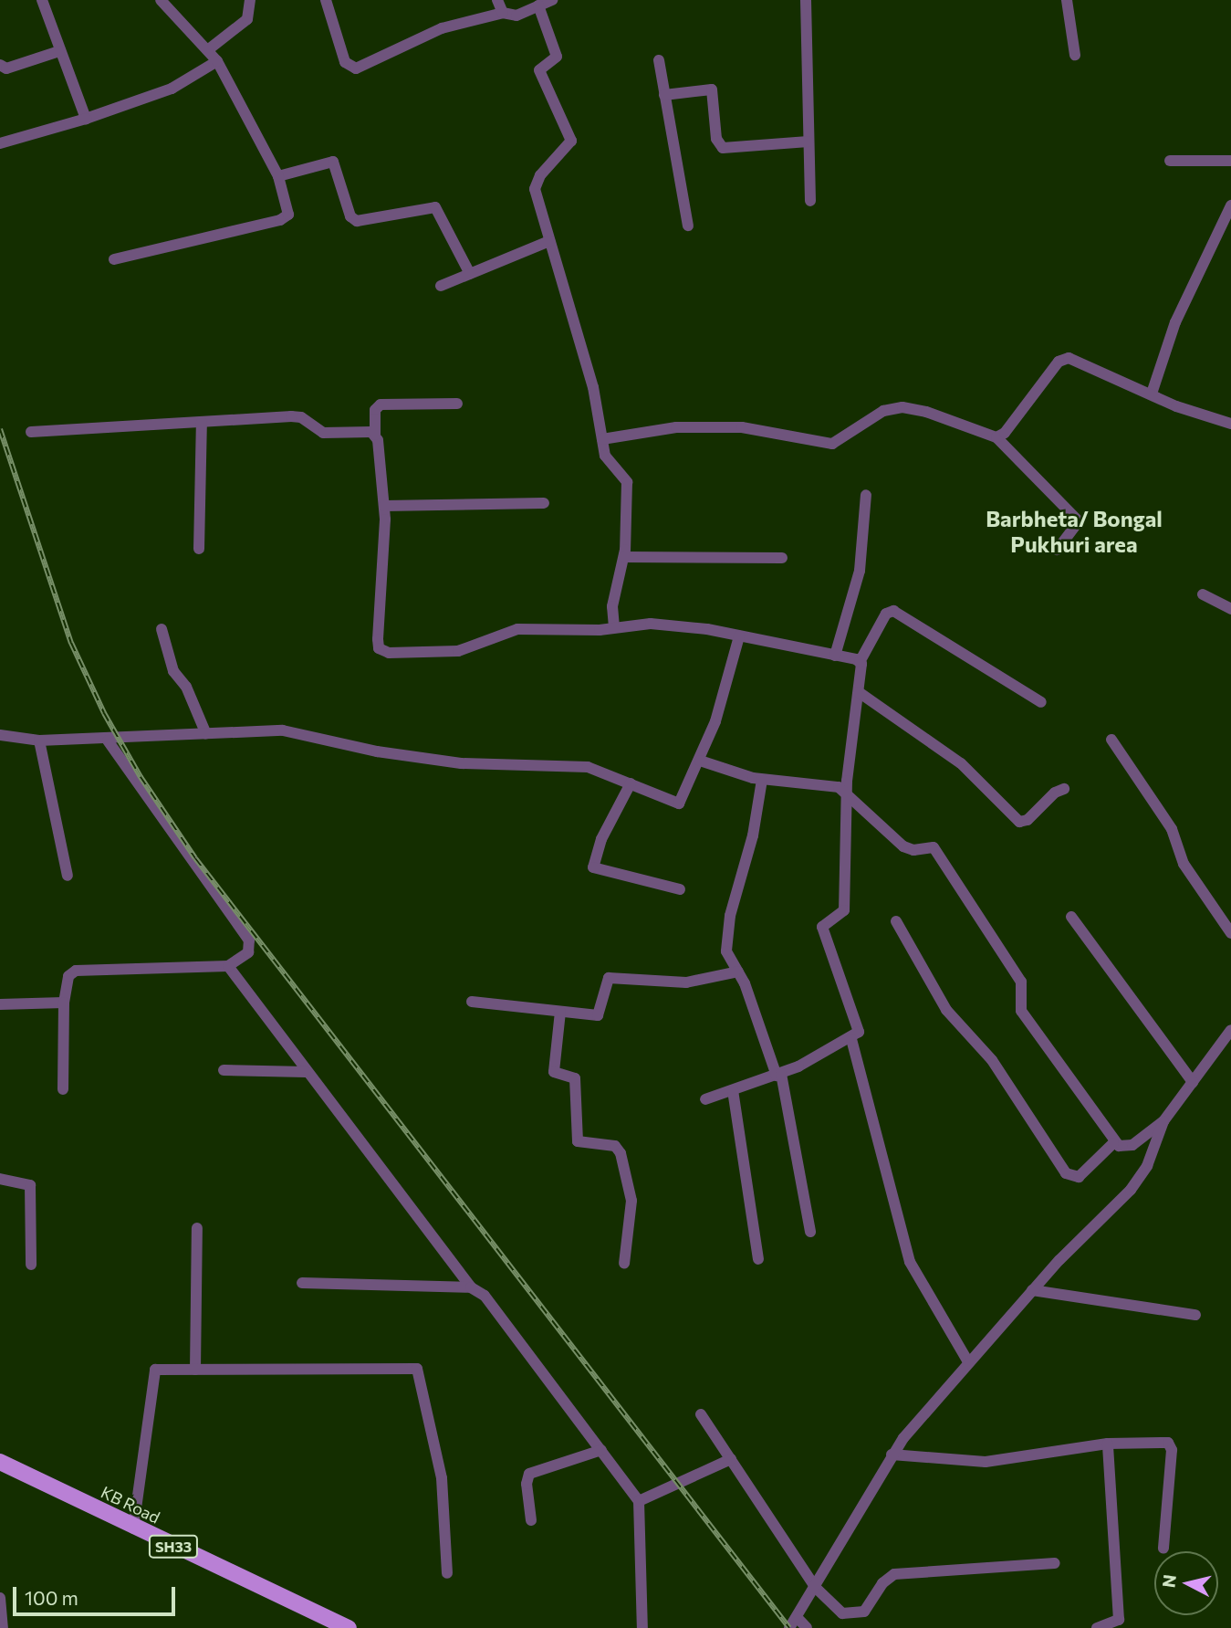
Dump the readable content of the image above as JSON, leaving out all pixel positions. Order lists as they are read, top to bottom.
{
  "streets": {
    "main road": ["KB Road", "SH33"]
  },
  "districts": ["Barbheta/ Bongal Pukhuri area"],
  "scale_bar": "100 m",
  "north": "left"
}
